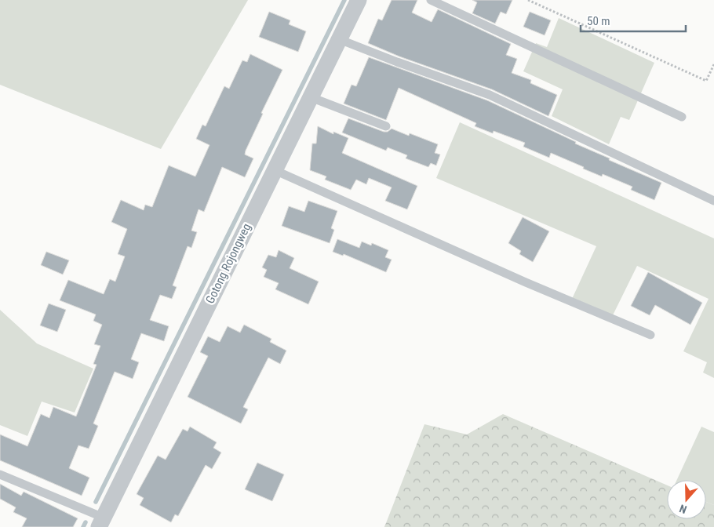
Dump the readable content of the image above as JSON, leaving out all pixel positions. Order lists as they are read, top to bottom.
{
  "streets": {
    "street": ["Gotong Rojongweg"]
  },
  "scale_bar": "50 m",
  "north": "bottom"
}
